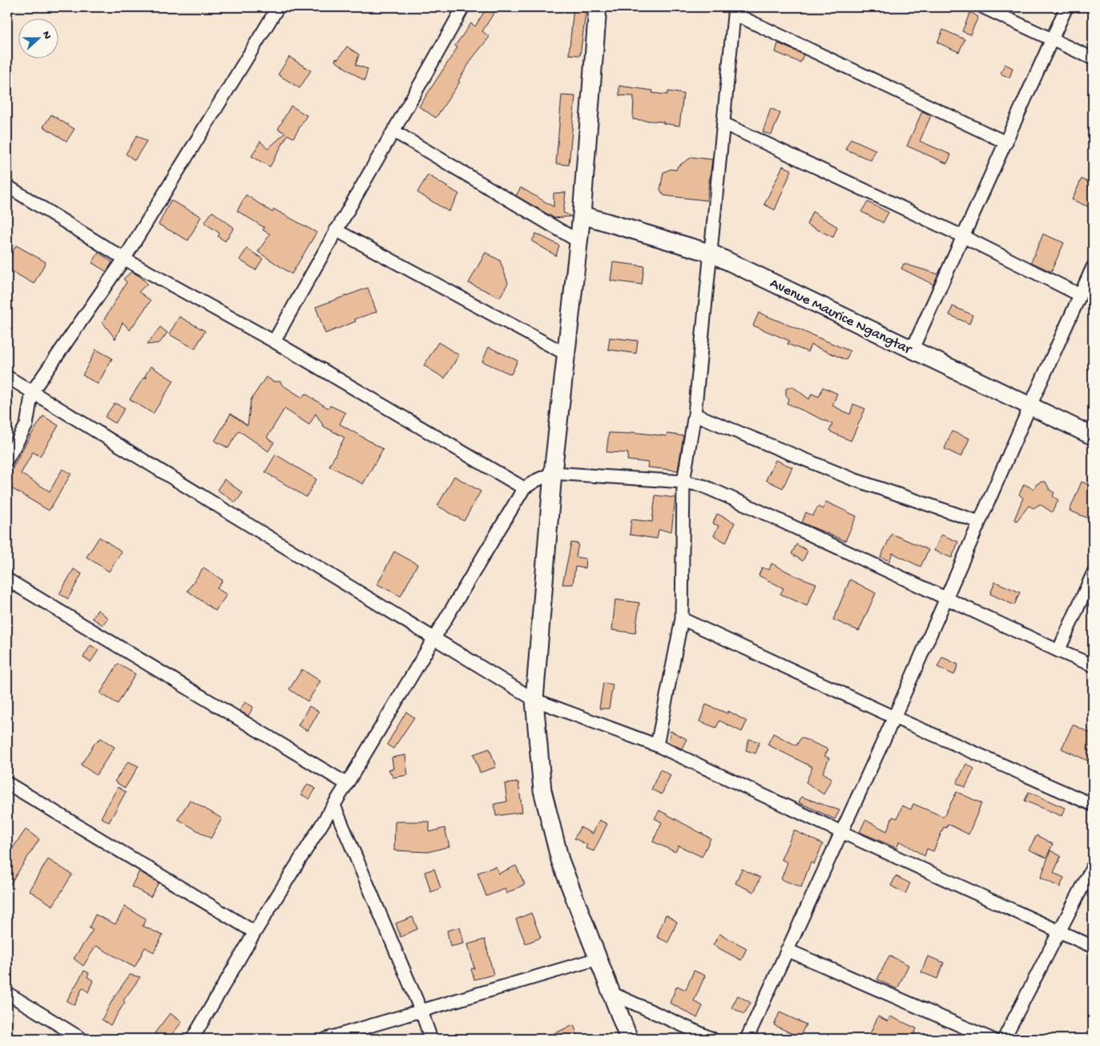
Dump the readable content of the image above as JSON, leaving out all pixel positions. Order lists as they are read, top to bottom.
{
  "streets": {
    "street": ["Avenue Maurice Ngangtar"]
  },
  "north": "right"
}
